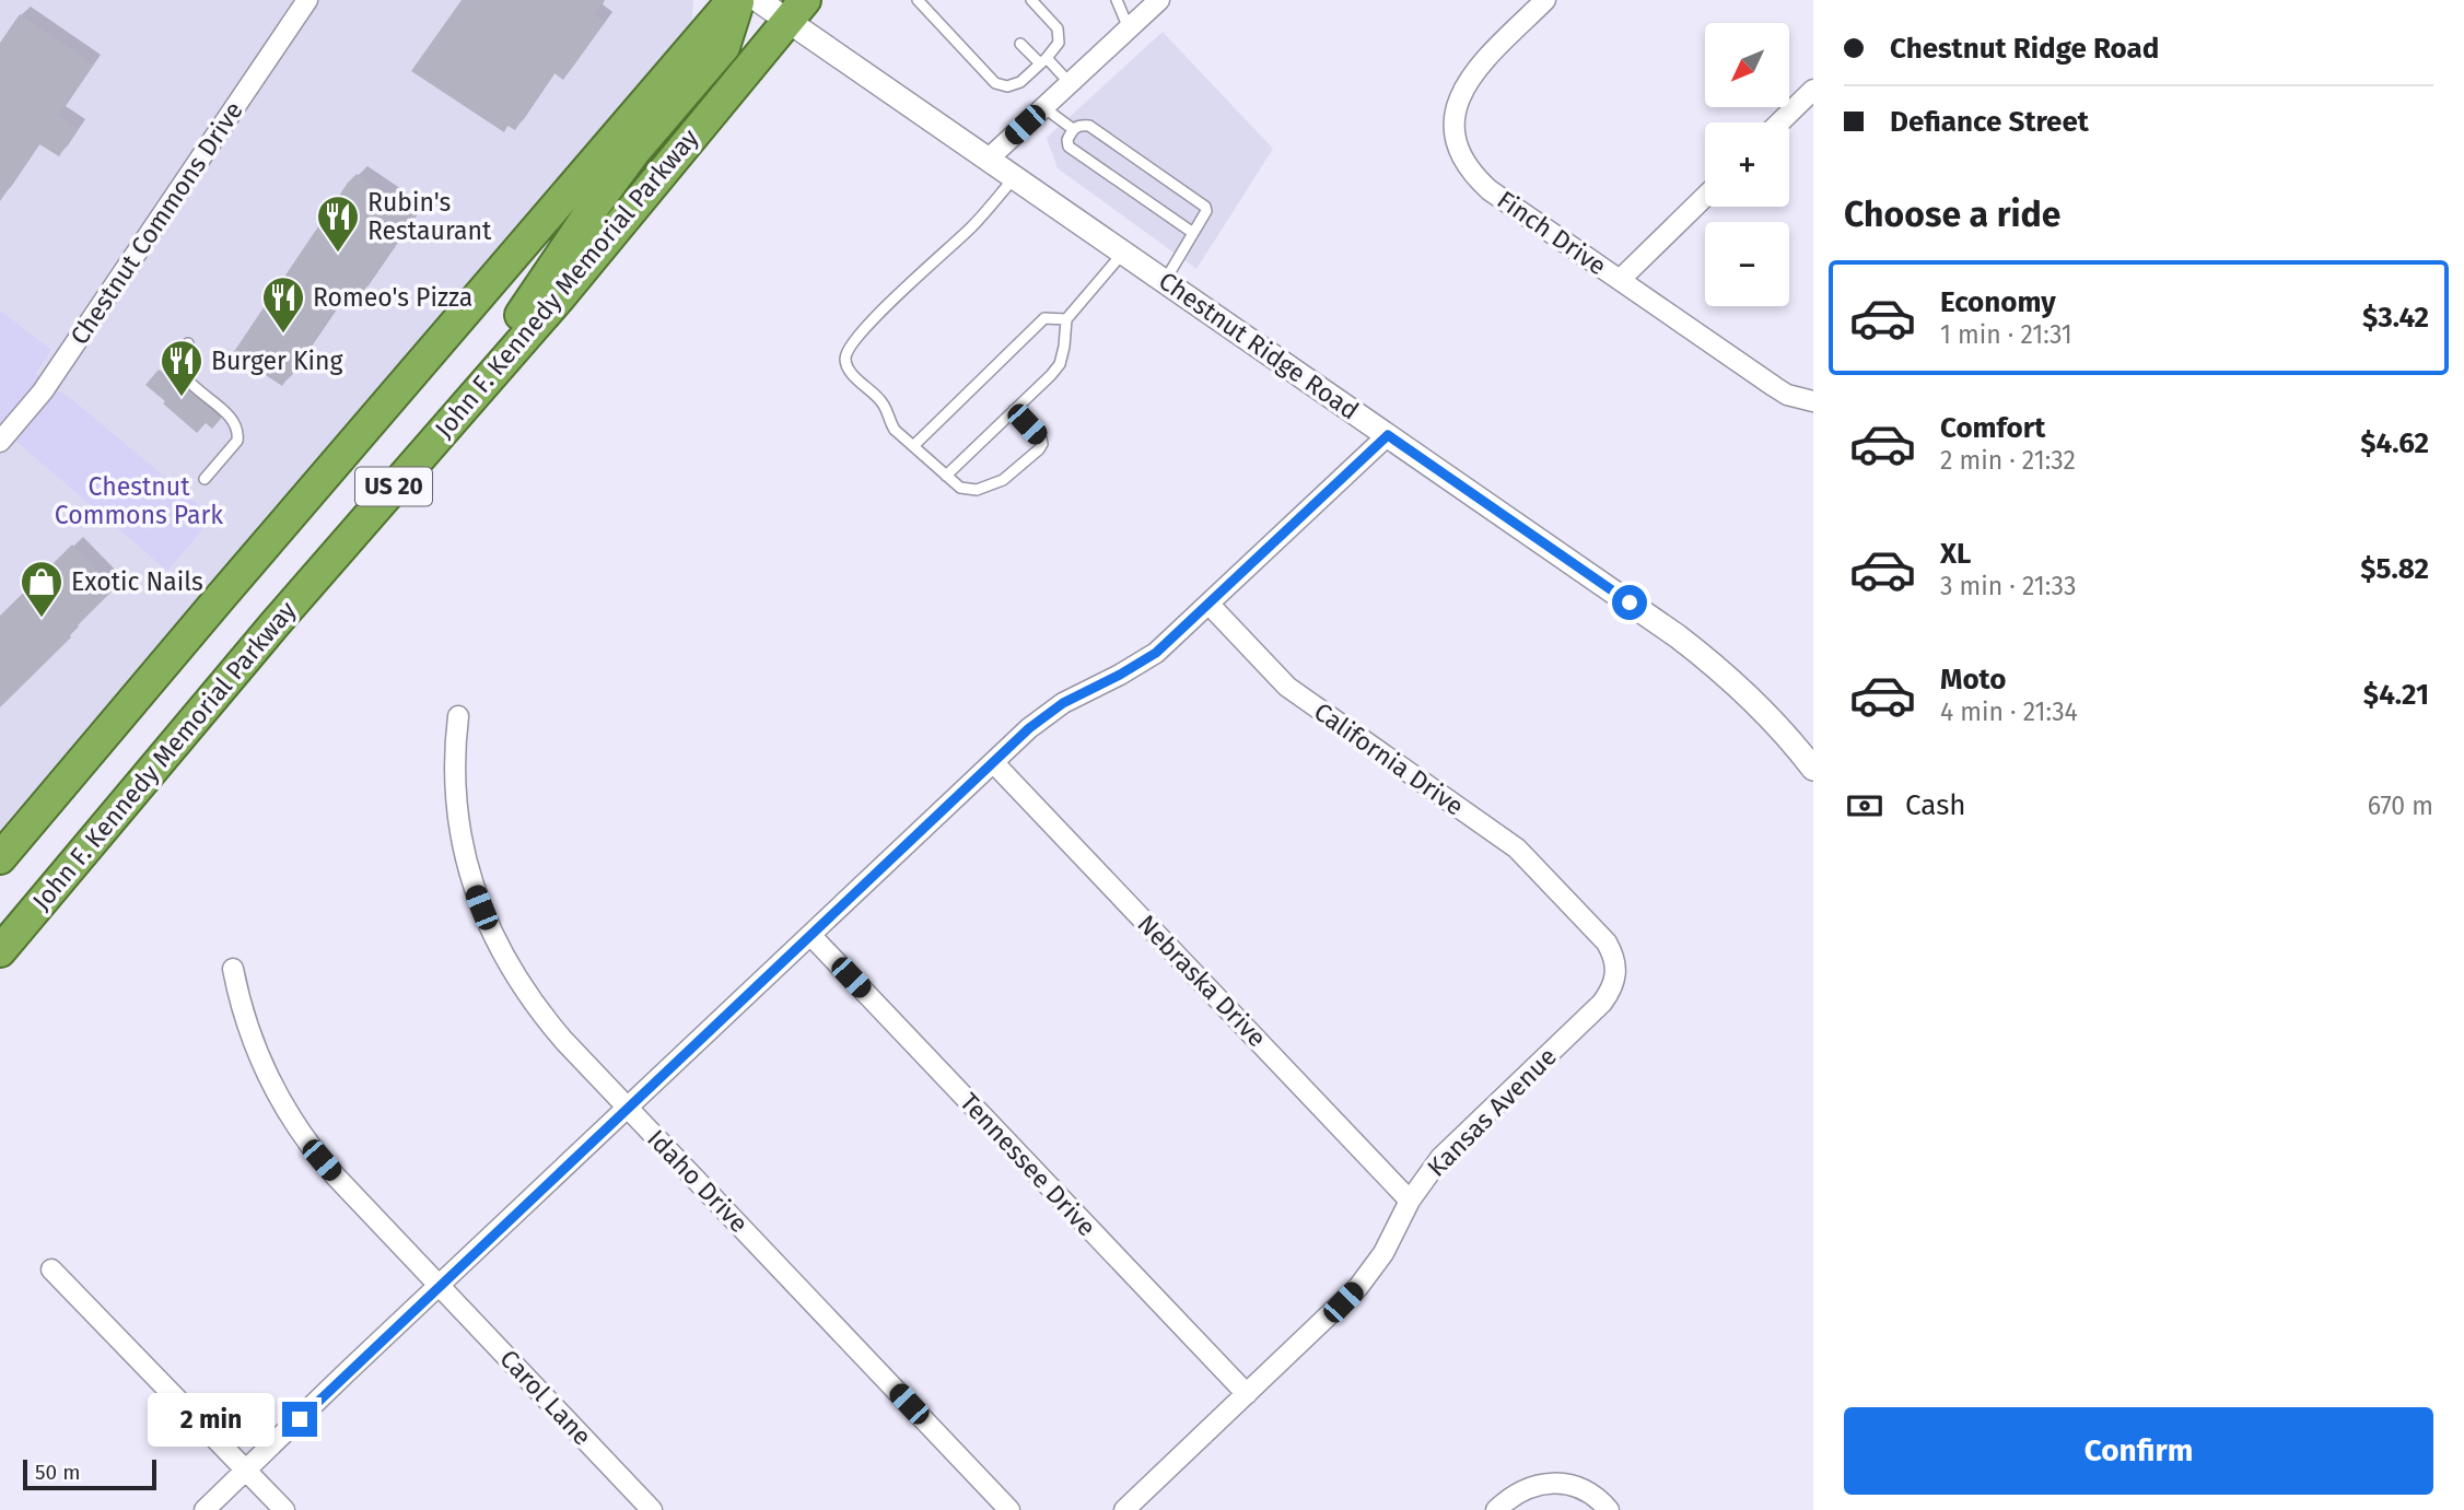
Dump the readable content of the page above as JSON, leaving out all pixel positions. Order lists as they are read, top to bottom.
{
  "streets": {
    "highway": ["John F. Kennedy Memorial Parkway", "US 20"],
    "street": [
      "Chestnut Commons Drive",
      "Finch Drive",
      "Chestnut Ridge Road",
      "California Drive",
      "Nebraska Drive",
      "Kansas Avenue",
      "Tennessee Drive",
      "Idaho Drive",
      "Carol Lane"
    ]
  },
  "crossings": [
    ["John F. Kennedy Memorial Parkway", "Chestnut Ridge Road"],
    ["California Drive", "Kansas Avenue"],
    ["Nebraska Drive", "Kansas Avenue"],
    ["Kansas Avenue", "Tennessee Drive"]
  ],
  "parks": ["Chestnut Commons Park"],
  "places": {
    "restaurant": ["Rubin's Restaurant", "Romeo's Pizza", "Burger King"],
    "shop": ["Exotic Nails"]
  },
  "scale_bar": "50 m",
  "north": "bottom left",
  "page": {
    "banner": ["Chestnut Ridge Road", "Defiance Street"],
    "map_buttons": ["+", "−"],
    "heading": "Choose a ride",
    "list": [
      {
        "name": "Economy",
        "note": "1 min · 21:31",
        "value": "$3.42"
      },
      {
        "name": "Comfort",
        "note": "2 min · 21:32",
        "value": "$4.62"
      },
      {
        "name": "XL",
        "note": "3 min · 21:33",
        "value": "$5.82"
      },
      {
        "name": "Moto",
        "note": "4 min · 21:34",
        "value": "$4.21"
      }
    ],
    "pay": ["Cash", "670 m"],
    "buttons": "Confirm",
    "bubble": "2 min",
    "scale": "50 m"
  }
}
